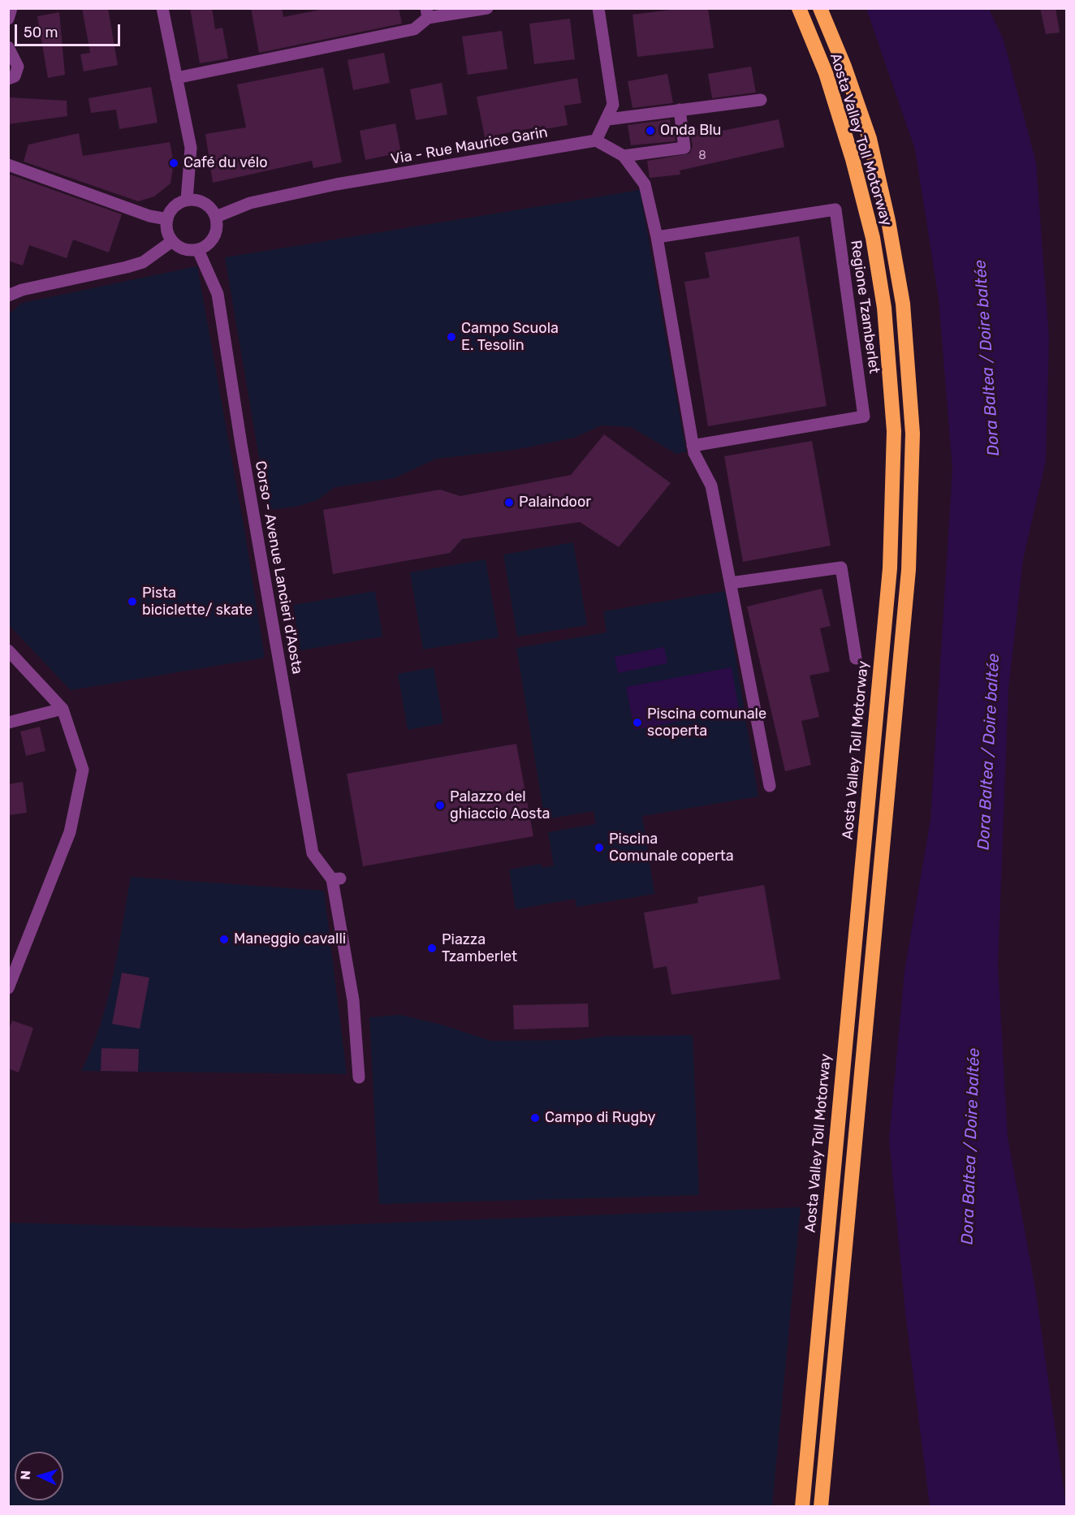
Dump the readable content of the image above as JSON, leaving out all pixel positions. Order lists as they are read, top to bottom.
{
  "streets": {
    "highway": ["Aosta Valley Toll Motorway"],
    "street": ["Via - Rue Maurice Garin", "Regione Tzamberlet", "Corso - Avenue Lancieri d'Aosta"]
  },
  "crossings": [
    ["Via - Rue Maurice Garin", "Corso - Avenue Lancieri d'Aosta"]
  ],
  "water": ["Dora Baltea / Doire baltée"],
  "places": [
    "Onda Blu",
    "Café du vélo",
    "Campo Scuola E. Tesolin",
    "Palaindoor",
    "Pista biciclette/ skate",
    "Piscina comunale scoperta",
    "Palazzo del ghiaccio Aosta",
    "Piscina Comunale coperta",
    "Maneggio cavalli",
    "Piazza Tzamberlet",
    "Campo di Rugby"
  ],
  "house_numbers": ["8"],
  "scale_bar": "50 m",
  "north": "left"
}
